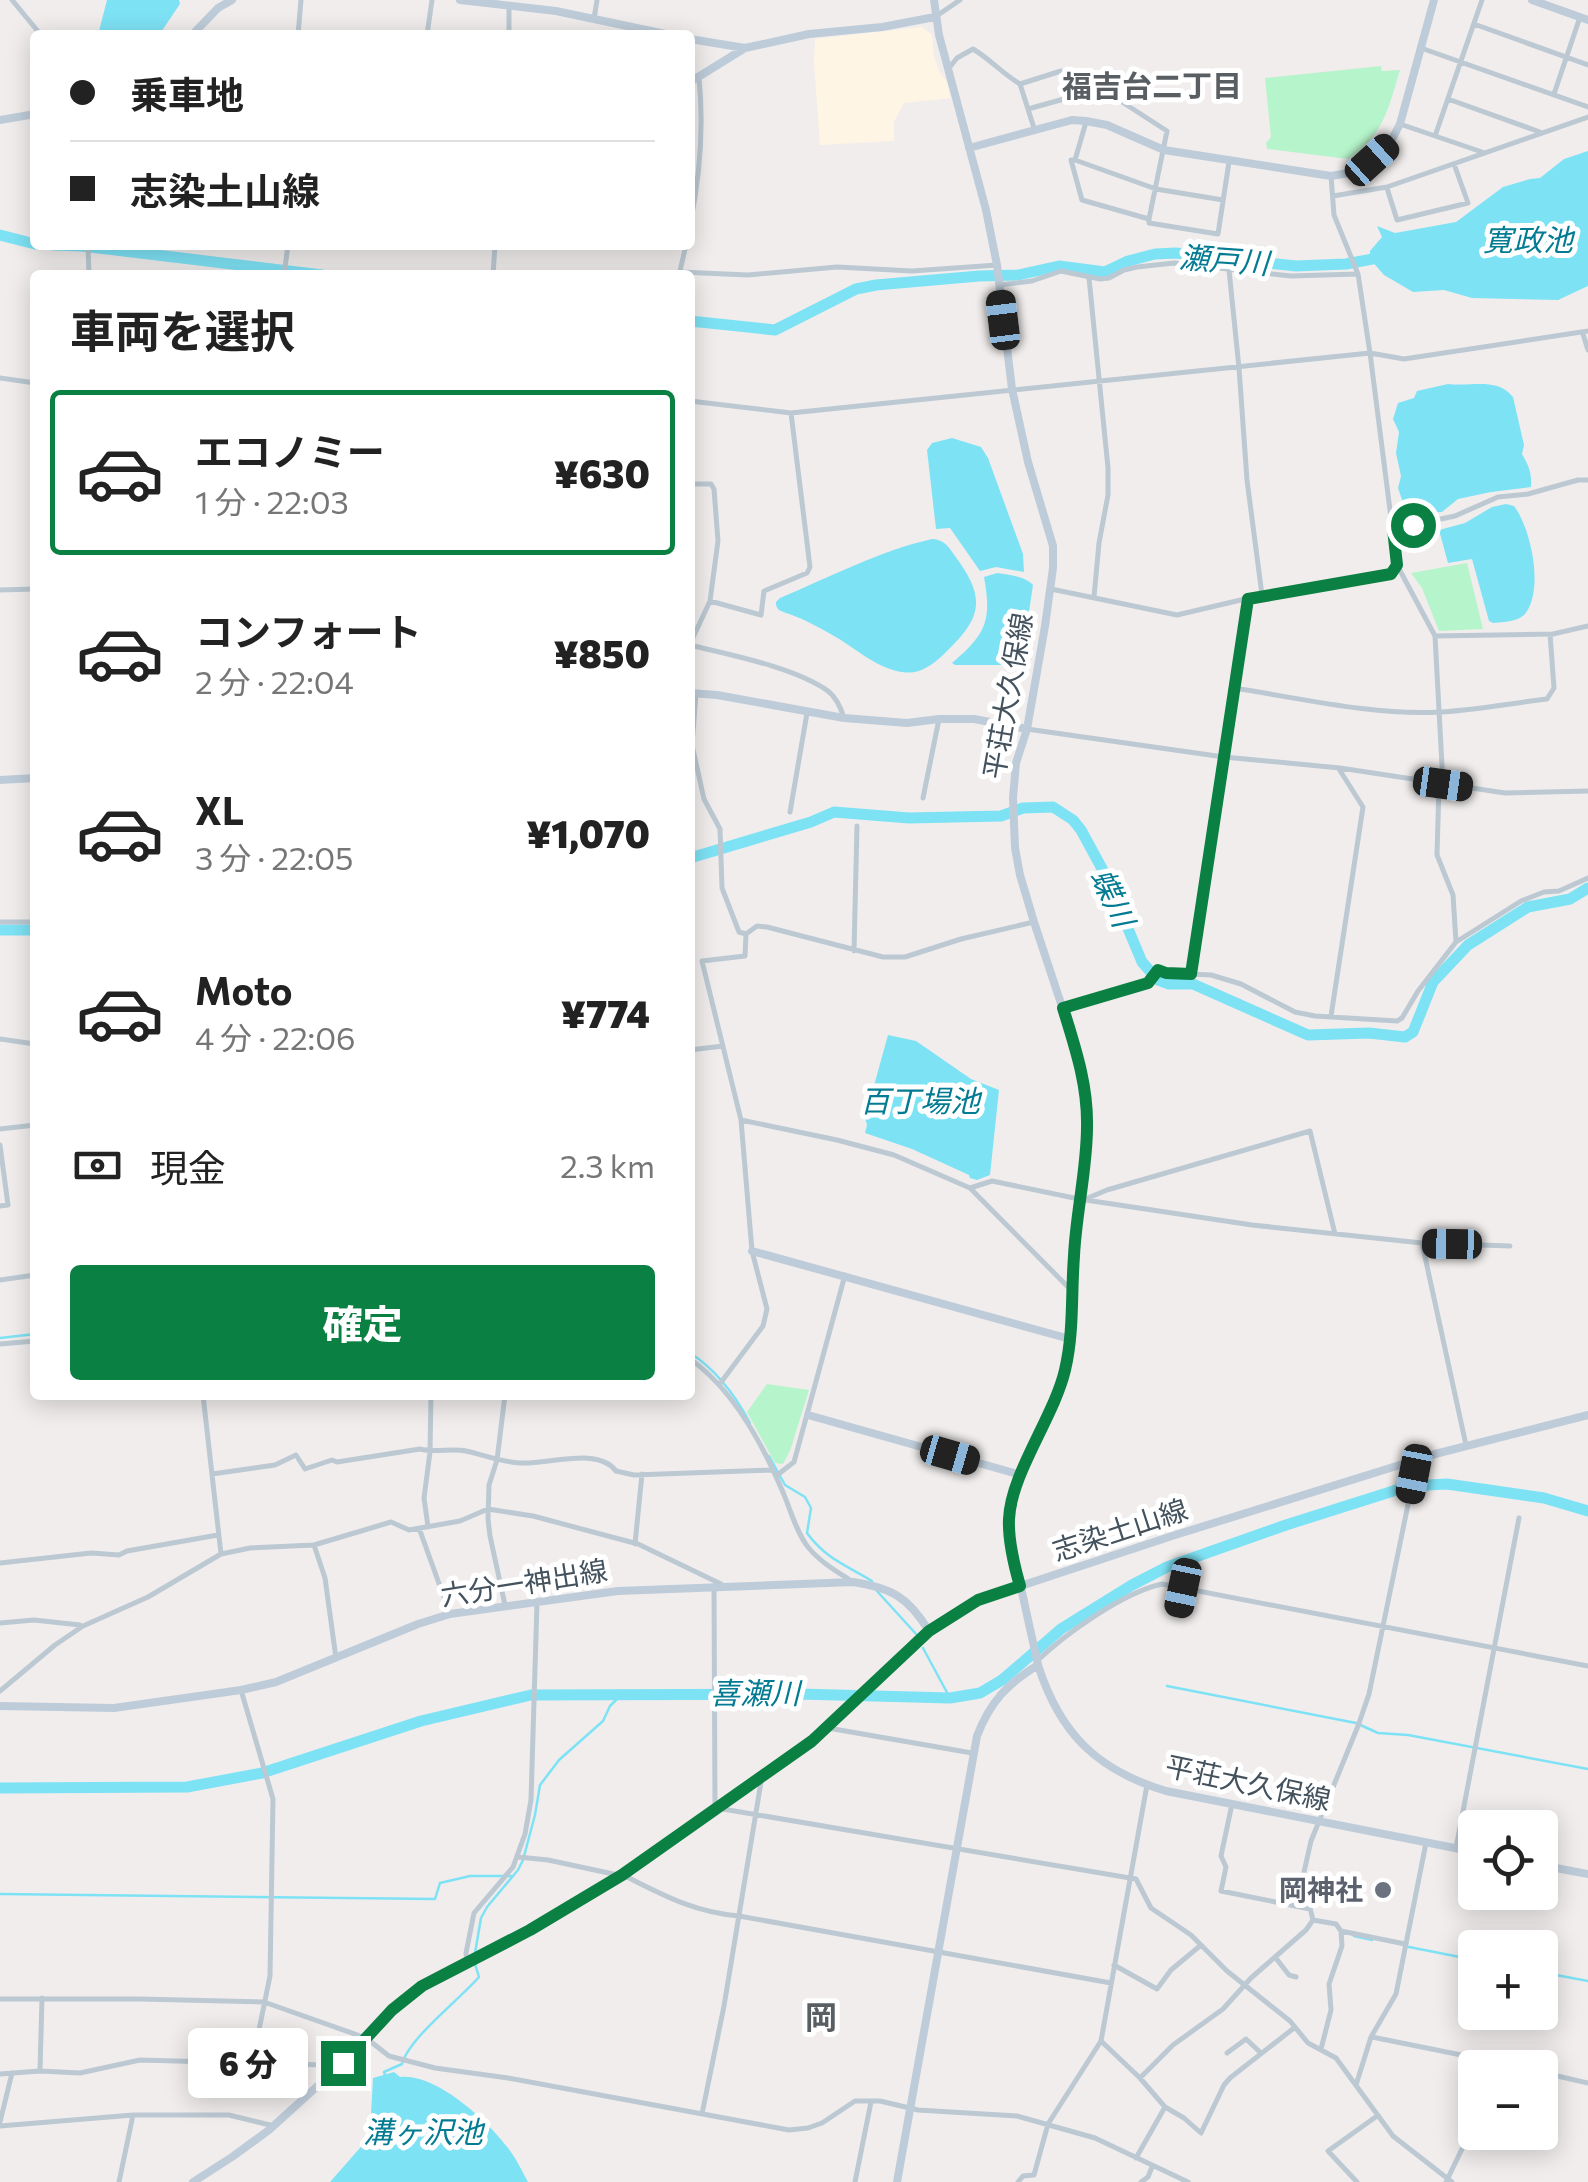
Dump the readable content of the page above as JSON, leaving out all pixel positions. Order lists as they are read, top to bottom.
{
  "streets": {
    "main road": ["平荘大久保線", "志染土山線", "六分一神出線"]
  },
  "crossings": [
    ["平荘大久保線", "志染土山線"],
    ["志染土山線", "六分一神出線"]
  ],
  "districts": ["福吉台二丁目", "岡"],
  "water": [
    "寛政池",
    "瀬戸川",
    "蝶川",
    "百丁場池",
    "喜瀬川",
    "溝ヶ沢池"
  ],
  "places": ["岡神社"],
  "page": {
    "banner": ["乗車地", "志染土山線"],
    "heading": "車両を選択",
    "list": [
      {
        "name": "エコノミー",
        "note": "1 分 · 22:03",
        "value": "¥630"
      },
      {
        "name": "コンフォート",
        "note": "2 分 · 22:04",
        "value": "¥850"
      },
      {
        "name": "XL",
        "note": "3 分 · 22:05",
        "value": "¥1,070"
      },
      {
        "name": "Moto",
        "note": "4 分 · 22:06",
        "value": "¥774"
      }
    ],
    "pay": ["現金", "2.3 km"],
    "buttons": "確定",
    "map_buttons": ["+", "−"],
    "bubble": "6 分"
  }
}
